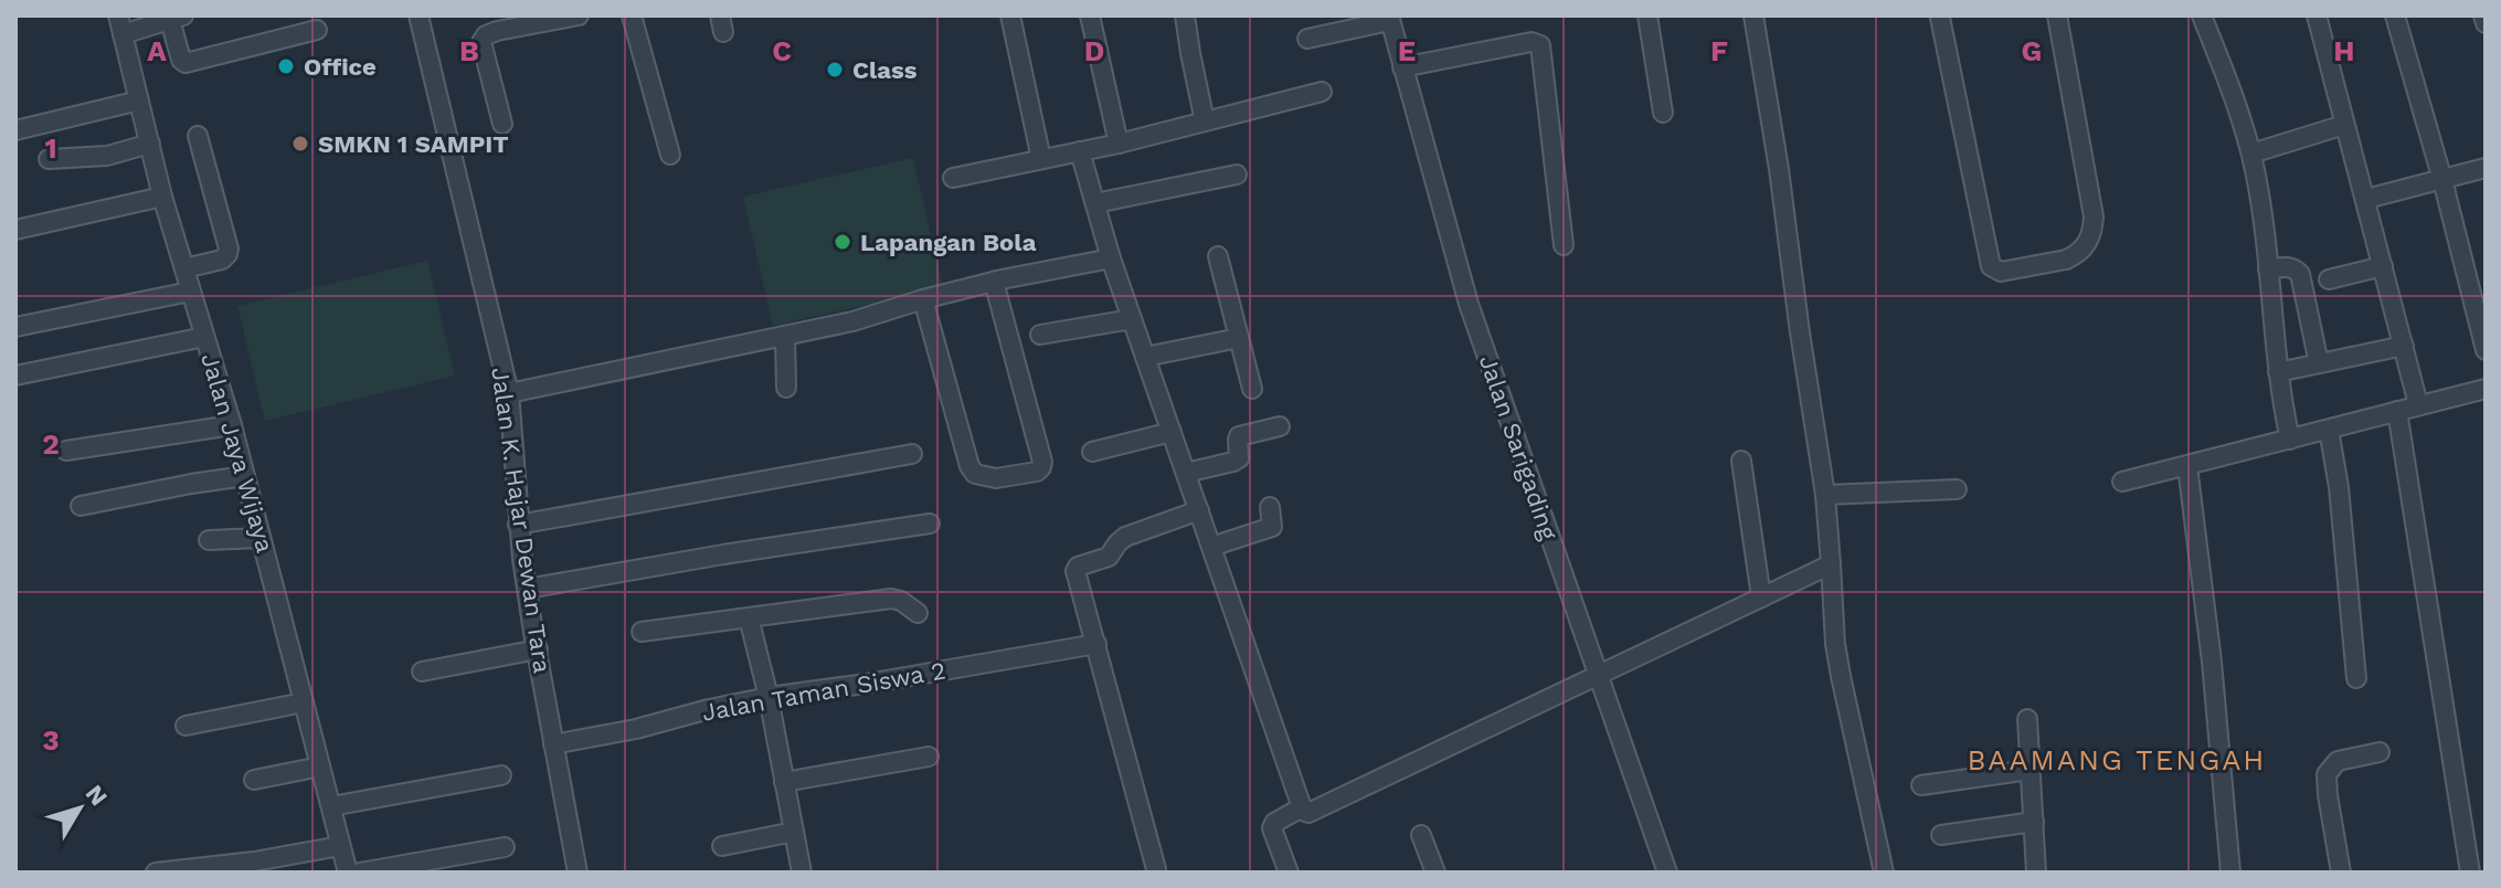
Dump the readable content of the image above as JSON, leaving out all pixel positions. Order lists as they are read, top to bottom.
{
  "streets": {
    "street": [
      "Jalan Sarigading",
      "Jalan Jaya Wijaya",
      "Jalan K. Hajar Dewan Tara",
      "Jalan Taman Siswa 2"
    ]
  },
  "crossings": [
    ["Jalan K. Hajar Dewan Tara", "Jalan Taman Siswa 2"]
  ],
  "districts": ["BAAMANG TENGAH"],
  "places": [
    "Office",
    "Class",
    "SMKN 1 SAMPIT",
    "Lapangan Bola"
  ],
  "north": "top right",
  "grid": {
    "columns": [
      "A",
      "B",
      "C",
      "D",
      "E",
      "F",
      "G",
      "H"
    ],
    "rows": ["1", "2", "3"]
  }
}
